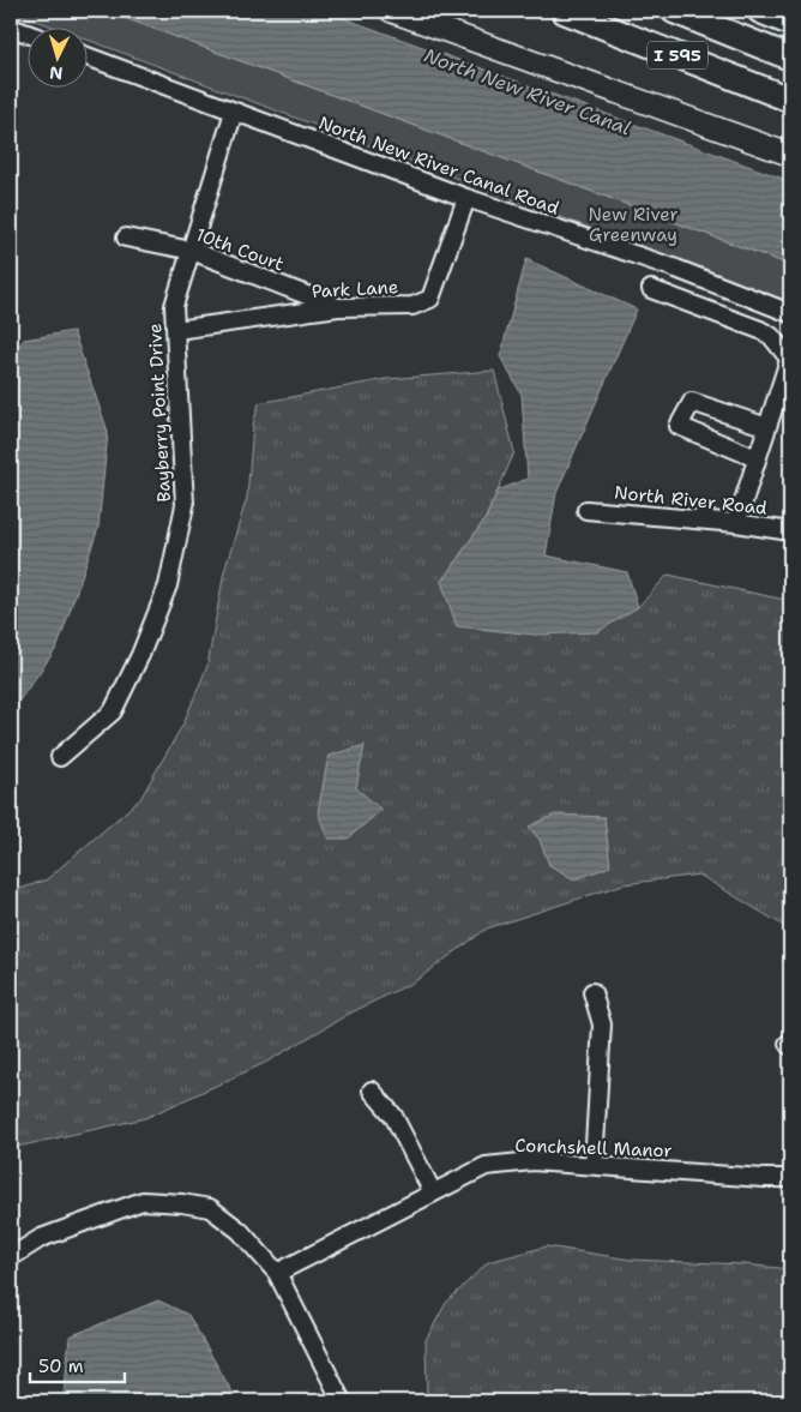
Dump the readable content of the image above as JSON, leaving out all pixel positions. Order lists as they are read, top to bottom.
{
  "streets": {
    "highway": ["I 595"],
    "street": [
      "North New River Canal Road",
      "10th Court",
      "Park Lane",
      "Bayberry Point Drive",
      "North River Road",
      "Conchshell Manor"
    ]
  },
  "crossings": [
    ["North New River Canal Road", "Park Lane"],
    ["North New River Canal Road", "Bayberry Point Drive"],
    ["10th Court", "Park Lane"],
    ["10th Court", "Bayberry Point Drive"],
    ["Park Lane", "Bayberry Point Drive"]
  ],
  "water": ["North New River Canal"],
  "parks": ["New River Greenway"],
  "scale_bar": "50 m",
  "north": "bottom"
}
